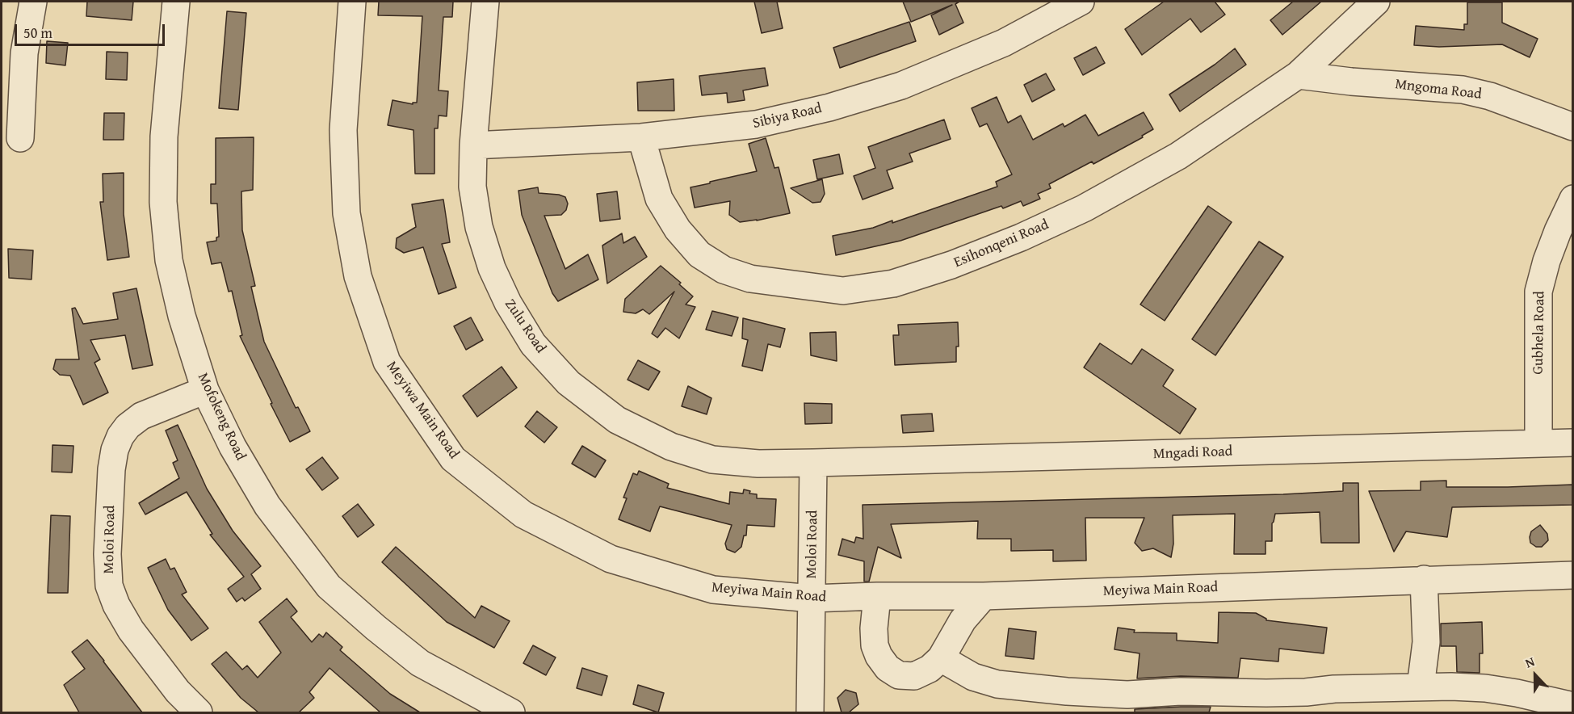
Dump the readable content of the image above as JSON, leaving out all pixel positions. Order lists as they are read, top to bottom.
{
  "streets": {
    "street": [
      "Mngoma Road",
      "Sibiya Road",
      "Esihonqeni Road",
      "Zulu Road",
      "Gubhela Road",
      "Meyiwa Main Road",
      "Mofokeng Road",
      "Mngadi Road",
      "Moloi Road"
    ]
  },
  "crossings": [
    ["Mngoma Road", "Esihonqeni Road"],
    ["Sibiya Road", "Esihonqeni Road"],
    ["Sibiya Road", "Zulu Road"],
    ["Zulu Road", "Mngadi Road"],
    ["Zulu Road", "Moloi Road"],
    ["Gubhela Road", "Mngadi Road"],
    ["Meyiwa Main Road", "Moloi Road"],
    ["Mofokeng Road", "Moloi Road"],
    ["Mngadi Road", "Moloi Road"]
  ],
  "scale_bar": "50 m",
  "north": "top"
}
